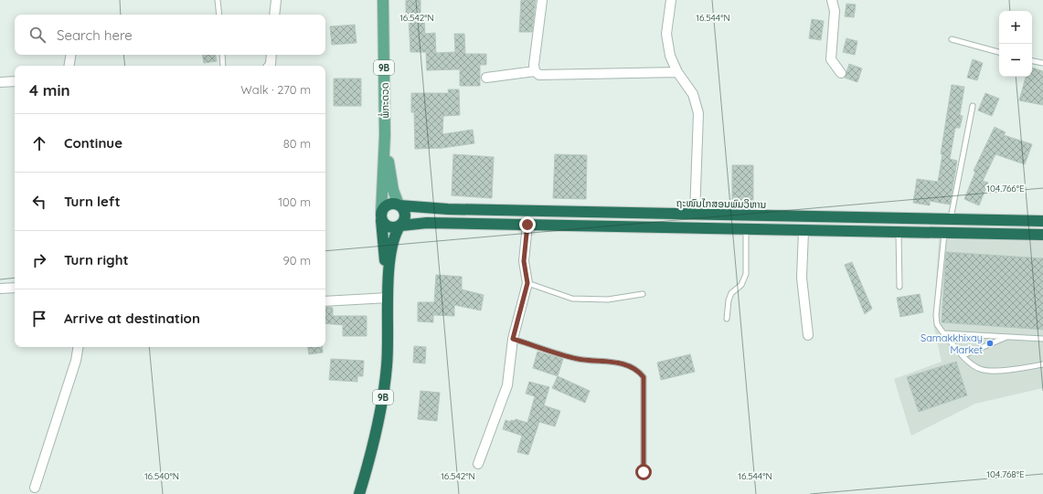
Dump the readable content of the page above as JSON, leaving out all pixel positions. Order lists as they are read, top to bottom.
{
  "streets": {
    "highway": ["9B", "ຖະໜົນໄກສອນພົມວິຫານ"],
    "main road": ["ພໍ່ກະດວດ"]
  },
  "crossings": [
    ["9B", "ພໍ່ກະດວດ"],
    ["9B", "ຖະໜົນໄກສອນພົມວິຫານ"]
  ],
  "places": ["Samakkhixay Market"],
  "page": {
    "map_buttons": ["+", "−"],
    "search": "Search here",
    "heading": ["4 min", "Walk · 270 m"],
    "list": [
      ["Continue", "80 m"],
      ["Turn left", "100 m"],
      ["Turn right", "90 m"],
      "Arrive at destination"
    ]
  },
  "coordinates": [
    "16.542°N",
    "16.544°N",
    "104.766°E",
    "104.768°E",
    "16.540°N"
  ]
}
